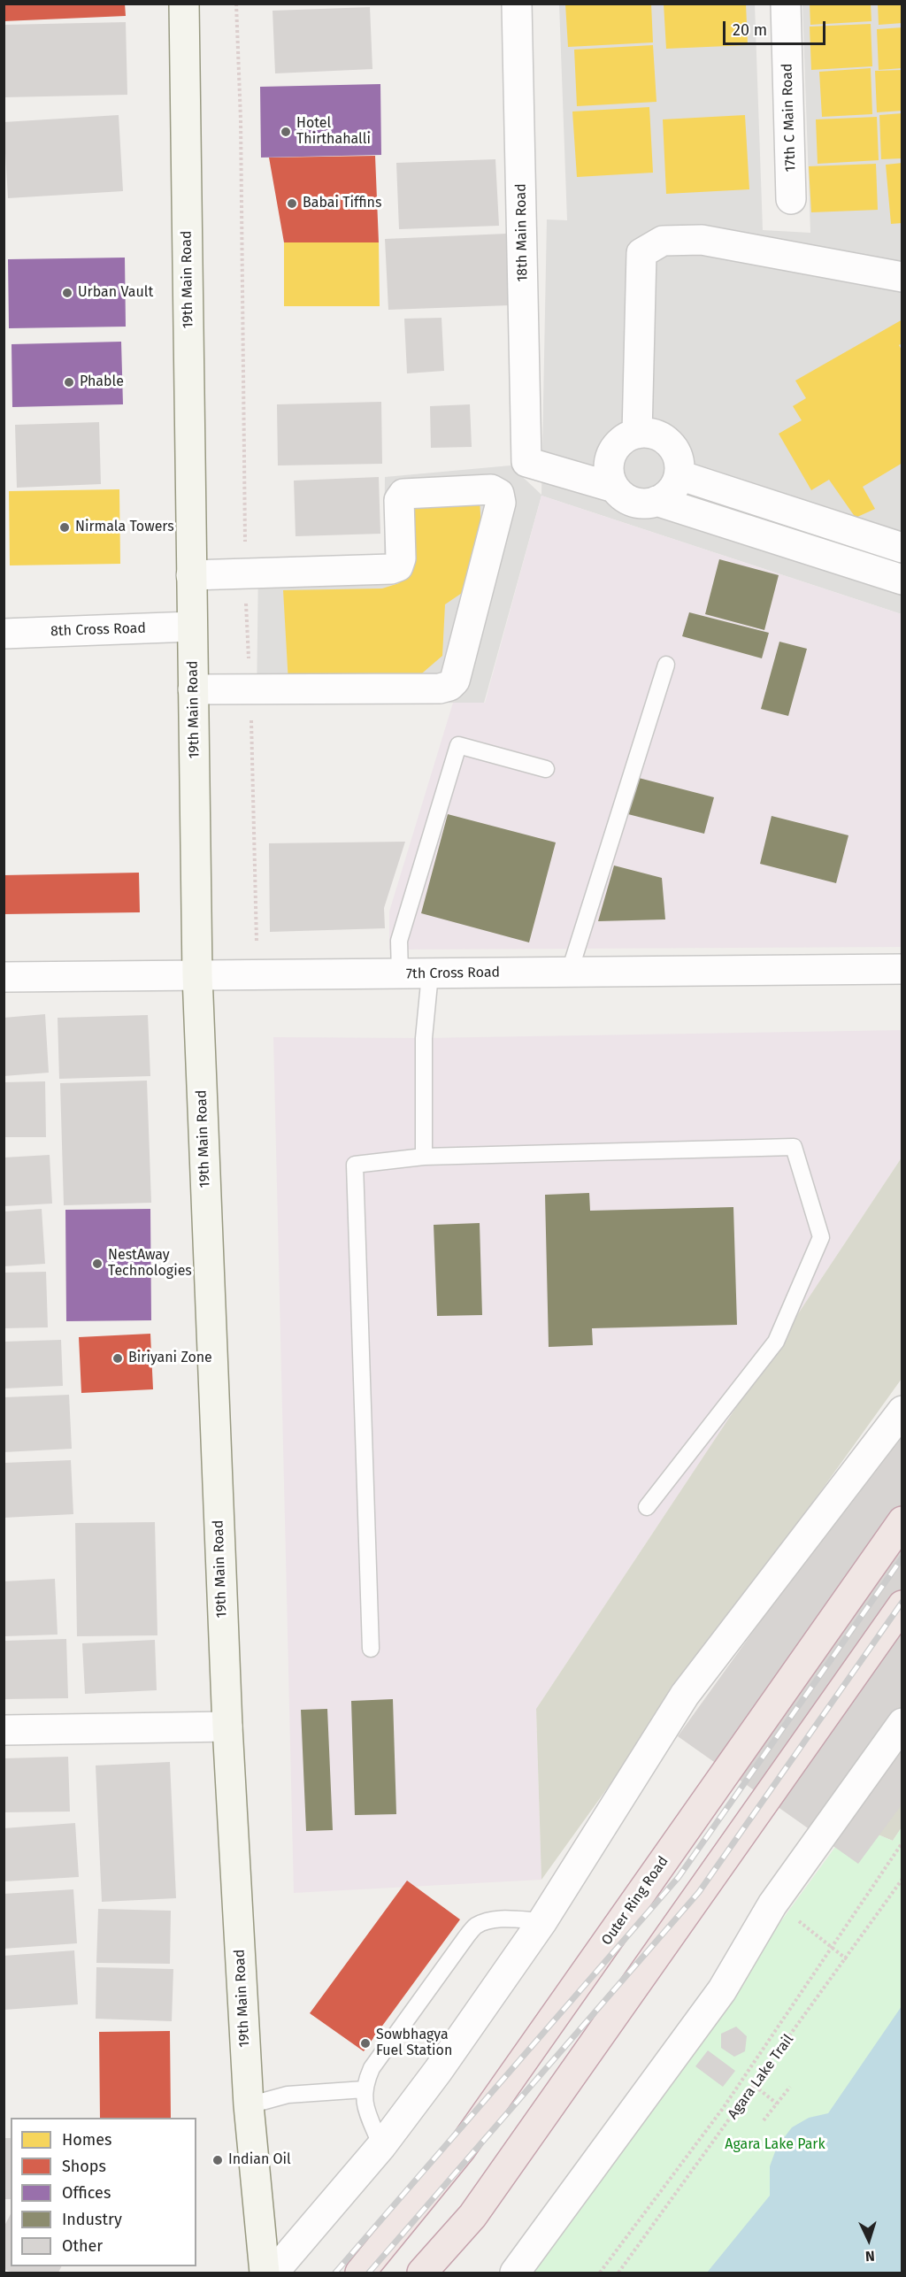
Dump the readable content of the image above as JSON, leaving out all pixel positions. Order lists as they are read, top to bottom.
{
  "streets": {
    "highway": ["Outer Ring Road"],
    "main road": ["19th Main Road"],
    "street": [
      "17th C Main Road",
      "18th Main Road",
      "8th Cross Road",
      "7th Cross Road"
    ],
    "path": ["Agara Lake Trail"]
  },
  "crossings": [
    ["19th Main Road", "8th Cross Road"],
    ["19th Main Road", "7th Cross Road"]
  ],
  "parks": ["Agara Lake Park"],
  "places": [
    "Hotel Thirthahalli",
    "Babai Tiffins",
    "Urban Vault",
    "Phable",
    "Nirmala Towers",
    "NestAway Technologies",
    "Biriyani Zone",
    "Sowbhagya Fuel Station",
    "Indian Oil"
  ],
  "legend": [
    "Homes",
    "Shops",
    "Offices",
    "Industry",
    "Other"
  ],
  "scale_bar": "20 m",
  "north": "bottom"
}
